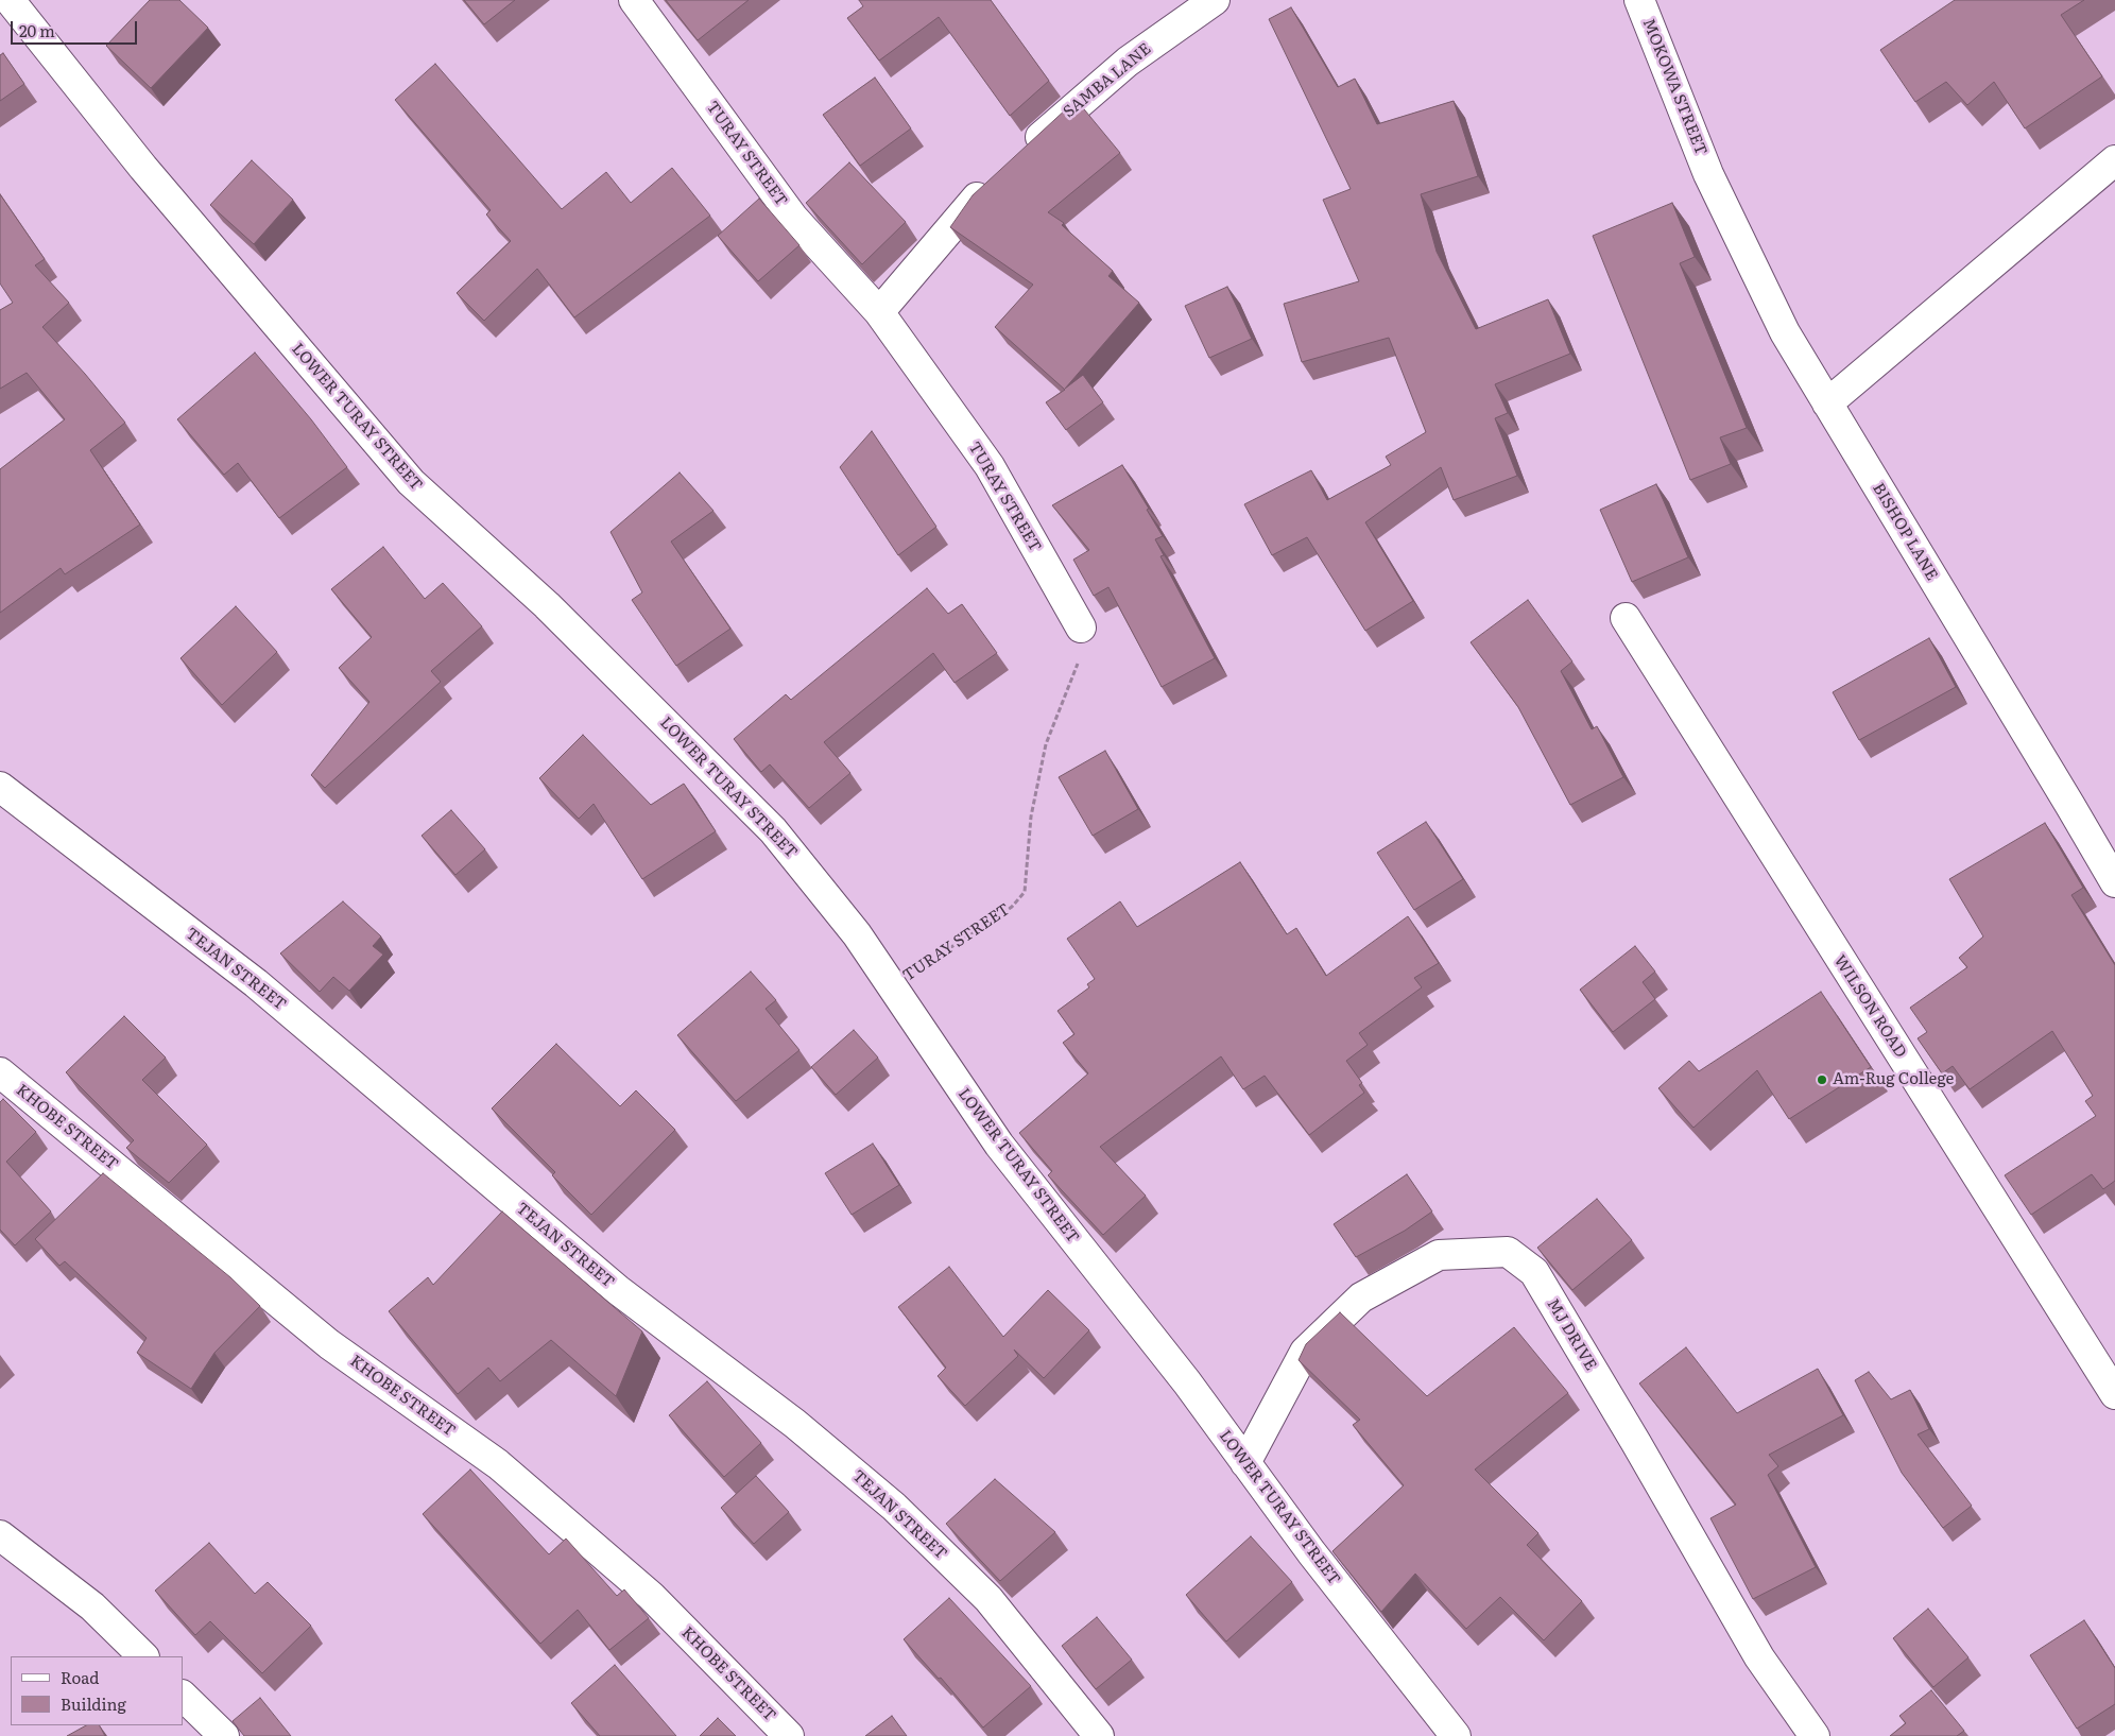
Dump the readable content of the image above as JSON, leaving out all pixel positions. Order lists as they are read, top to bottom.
{
  "streets": {
    "street": [
      "SAMBA LANE",
      "MOKOWA STREET",
      "TURAY STREET",
      "LOWER TURAY STREET",
      "BISHOP LANE",
      "TEJAN STREET",
      "WILSON ROAD",
      "KHOBE STREET",
      "MJ DRIVE"
    ]
  },
  "crossings": [
    ["MOKOWA STREET", "BISHOP LANE"],
    ["TURAY STREET", "LOWER TURAY STREET"],
    ["LOWER TURAY STREET", "MJ DRIVE"]
  ],
  "places": ["Am-Rug College"],
  "legend": ["Road", "Building"],
  "scale_bar": "20 m"
}
